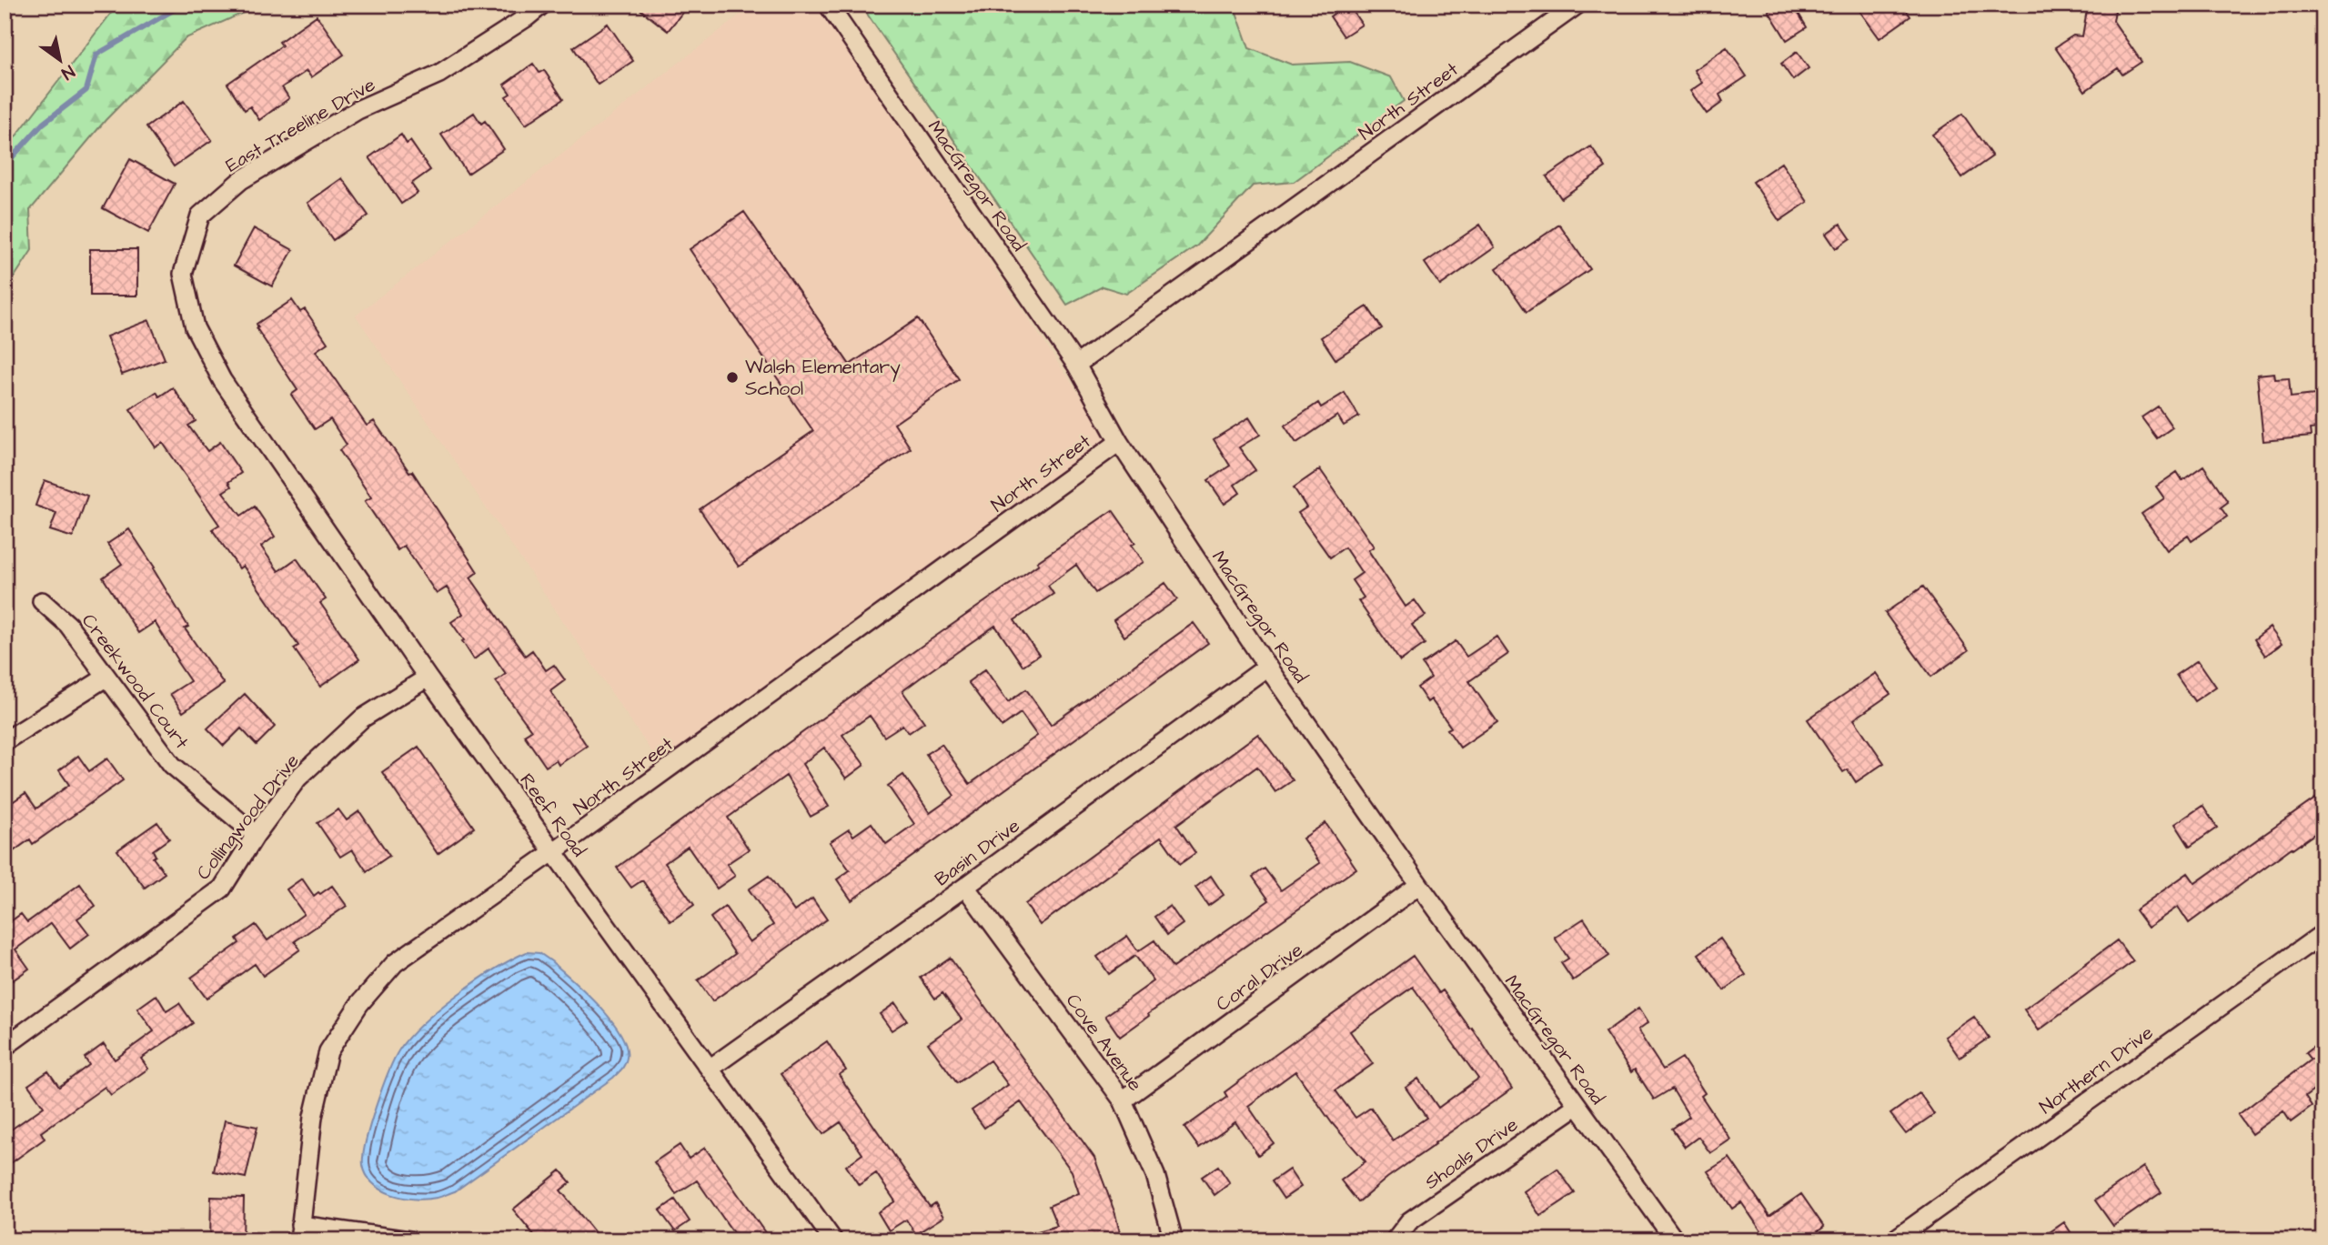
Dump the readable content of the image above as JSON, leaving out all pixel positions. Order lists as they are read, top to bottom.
{
  "streets": {
    "street": [
      "North Street",
      "East Treeline Drive",
      "MacGregor Road",
      "Creekwood Court",
      "Reef Road",
      "Collingwood Drive",
      "Basin Drive",
      "Coral Drive",
      "Cove Avenue",
      "Northern Drive",
      "Shoals Drive"
    ]
  },
  "crossings": [
    ["North Street", "MacGregor Road"],
    ["North Street", "Reef Road"],
    ["East Treeline Drive", "Reef Road"],
    ["MacGregor Road", "Basin Drive"],
    ["MacGregor Road", "Coral Drive"],
    ["MacGregor Road", "Shoals Drive"],
    ["Creekwood Court", "Collingwood Drive"],
    ["Reef Road", "Collingwood Drive"],
    ["Reef Road", "Basin Drive"],
    ["Basin Drive", "Cove Avenue"],
    ["Coral Drive", "Cove Avenue"]
  ],
  "places": ["Walsh Elementary School"],
  "north": "bottom right"
}
